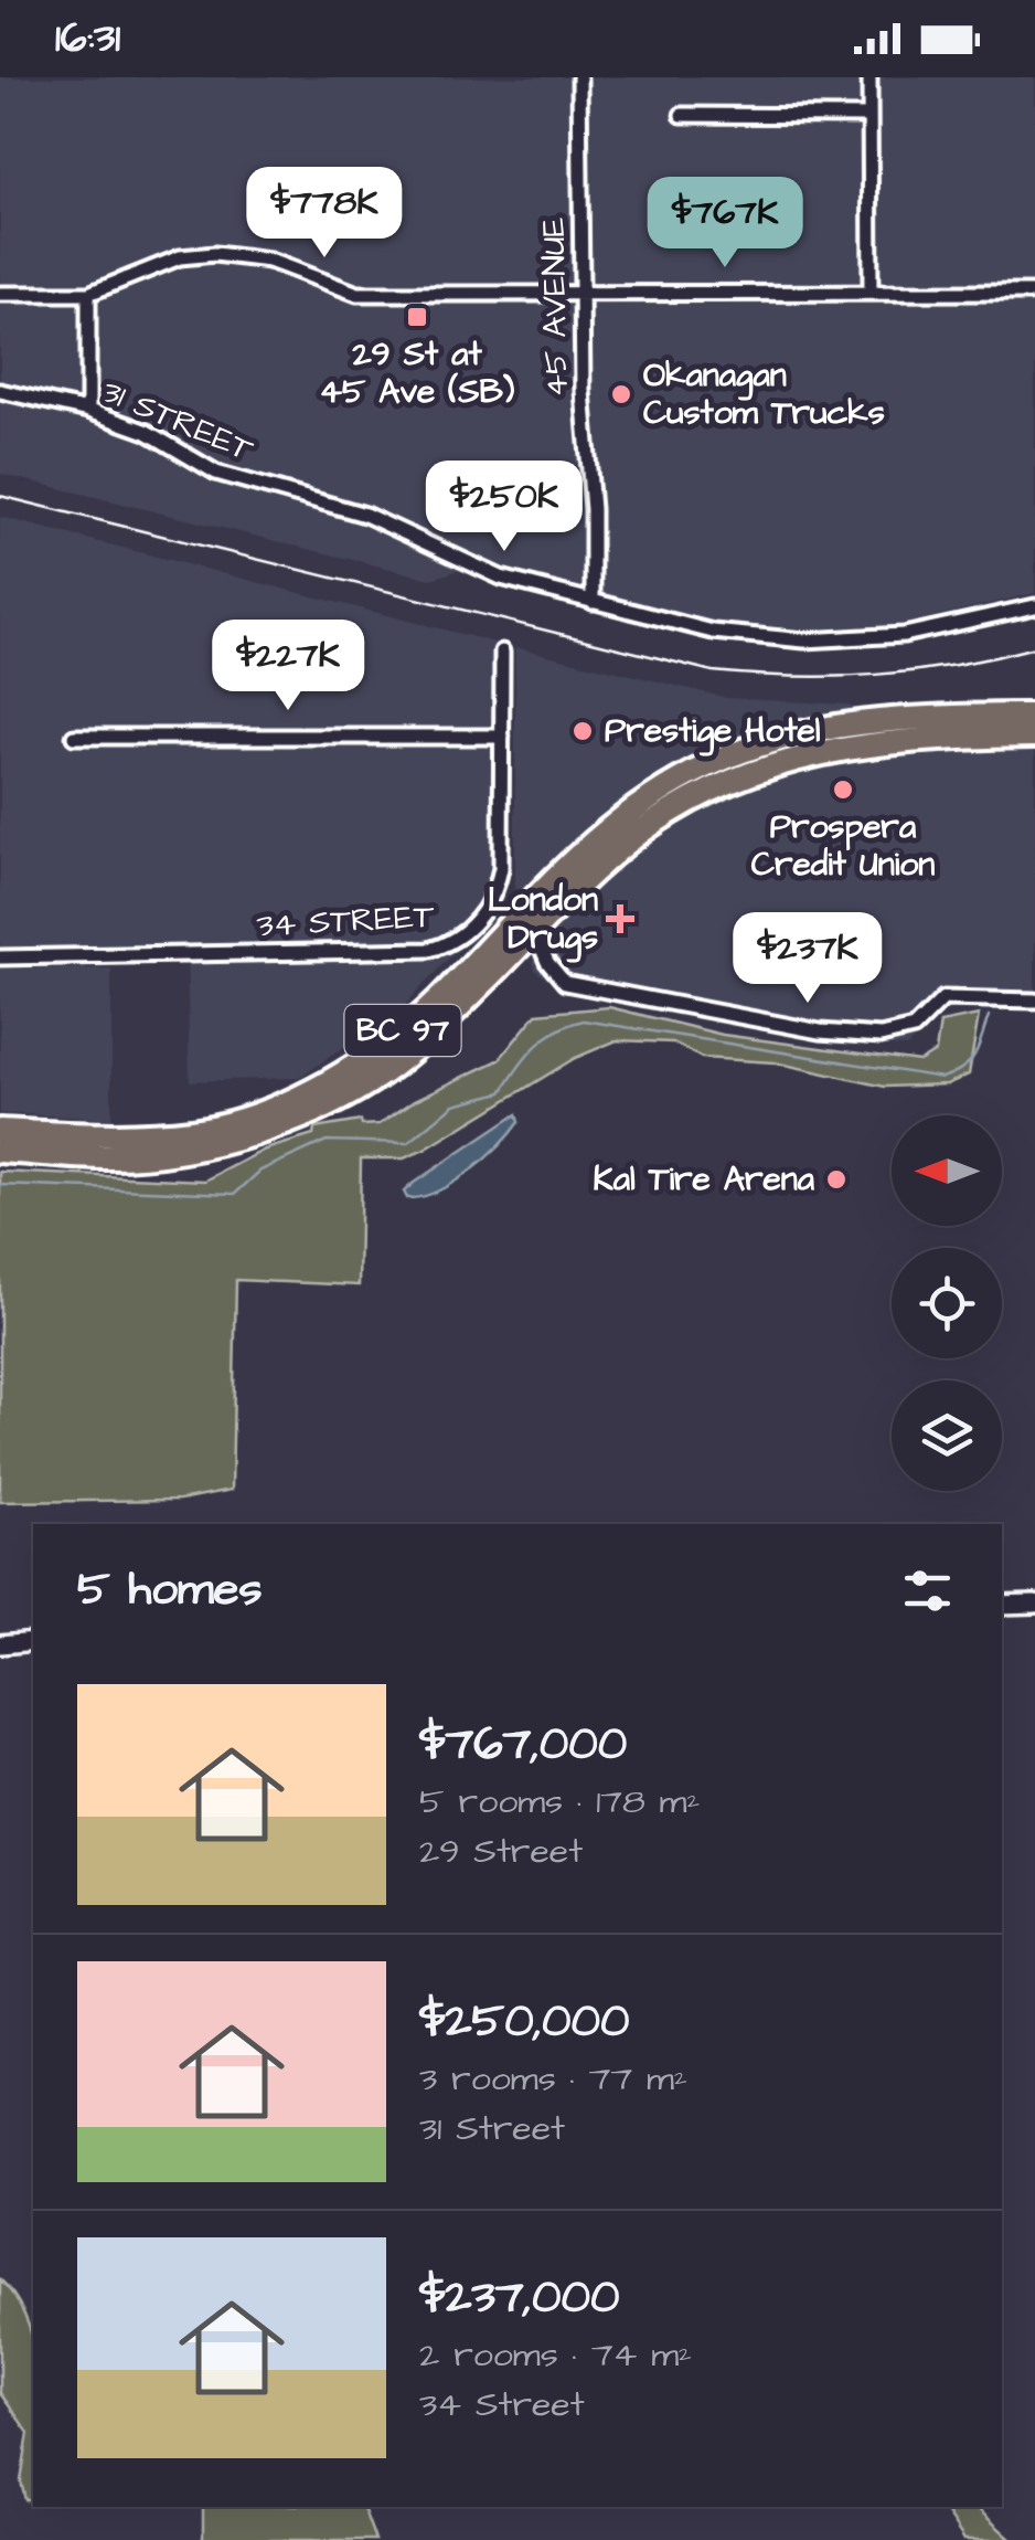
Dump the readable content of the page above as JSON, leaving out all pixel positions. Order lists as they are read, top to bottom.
{
  "streets": {
    "highway": ["BC 97"],
    "street": ["45 AVENUE", "31 STREET", "34 STREET"]
  },
  "crossings": [
    ["45 AVENUE", "31 STREET"]
  ],
  "places": {
    "transit": ["29 St at 45 Ave (SB)"],
    "other": [
      "Okanagan Custom Trucks",
      "Prestige Hotel",
      "Prospera Credit Union",
      "Kal Tire Arena"
    ],
    "health": ["London Drugs"]
  },
  "north": "left",
  "page": {
    "status": "16:31",
    "price": [
      "$778K",
      "$767K",
      "$250K",
      "$227K",
      "$237K"
    ],
    "heading": "5 homes",
    "list": [
      {
        "name": "$767,000",
        "note": "5 rooms · 178 m² · 29 Street"
      },
      {
        "name": "$250,000",
        "note": "3 rooms · 77 m² · 31 Street"
      },
      {
        "name": "$237,000",
        "note": "2 rooms · 74 m² · 34 Street"
      }
    ]
  }
}
